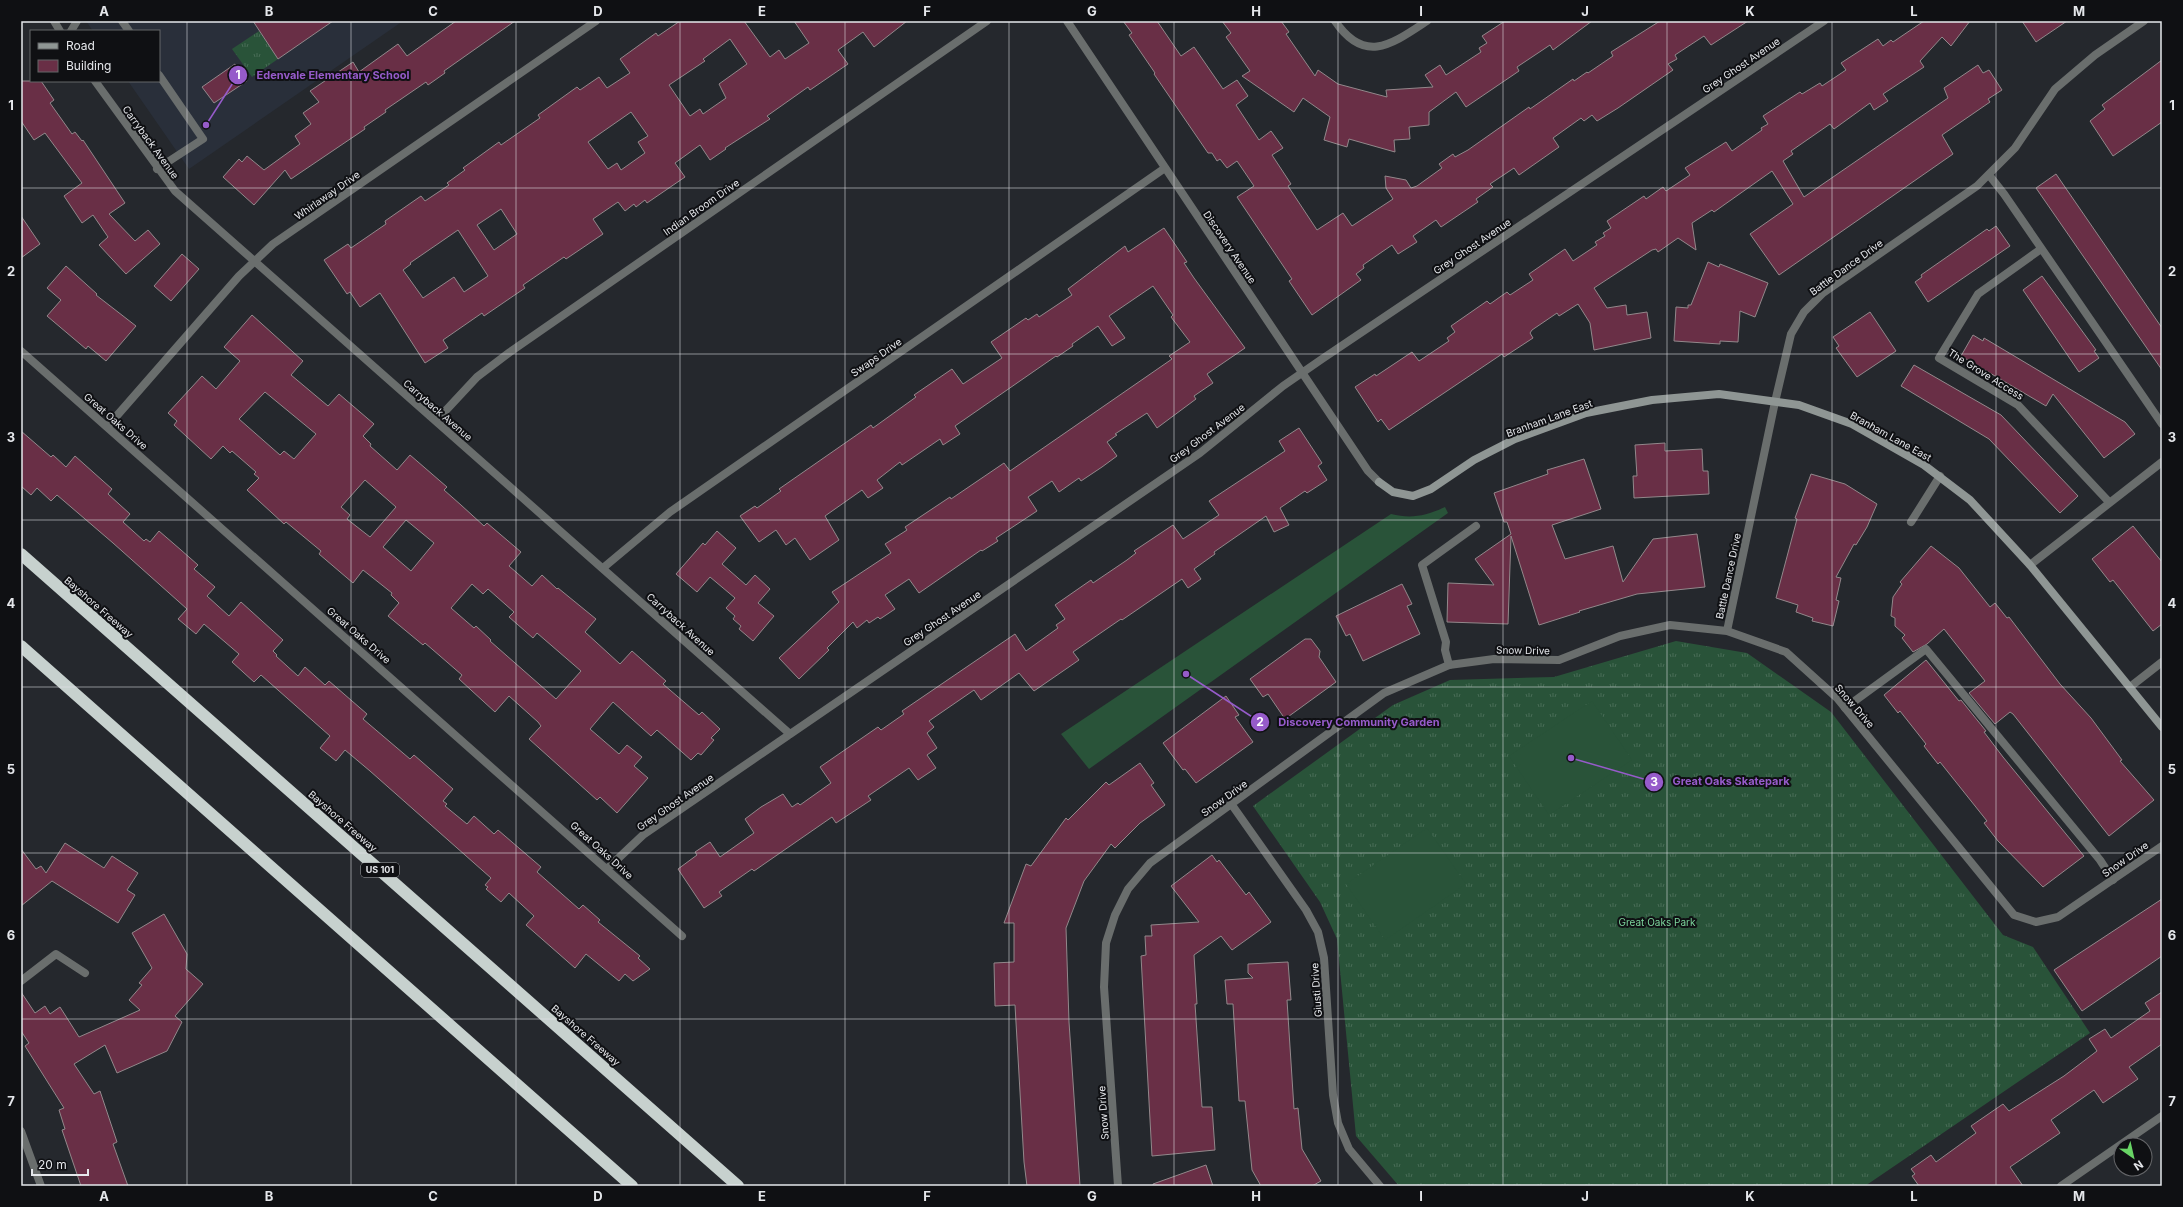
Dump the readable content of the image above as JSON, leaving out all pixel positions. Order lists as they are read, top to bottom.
{
  "streets": {
    "highway": ["Bayshore Freeway", "US 101"],
    "street": [
      "Grey Ghost Avenue",
      "Carryback Avenue",
      "Whirlaway Drive",
      "Indian Broom Drive",
      "Discovery Avenue",
      "Battle Dance Drive",
      "Swaps Drive",
      "The Grove Access",
      "Branham Lane East",
      "Great Oaks Drive",
      "Snow Drive",
      "Giusti Drive"
    ]
  },
  "crossings": [
    ["Grey Ghost Avenue", "Carryback Avenue"],
    ["Grey Ghost Avenue", "Discovery Avenue"],
    ["Grey Ghost Avenue", "Great Oaks Drive"],
    ["Carryback Avenue", "Whirlaway Drive"],
    ["Carryback Avenue", "Indian Broom Drive"],
    ["Carryback Avenue", "Swaps Drive"],
    ["Whirlaway Drive", "Great Oaks Drive"],
    ["Discovery Avenue", "Swaps Drive"],
    ["Discovery Avenue", "Branham Lane East"],
    ["Battle Dance Drive", "Branham Lane East"],
    ["Battle Dance Drive", "Snow Drive"],
    ["Snow Drive", "Giusti Drive"]
  ],
  "parks": ["Great Oaks Park"],
  "places": ["Edenvale Elementary School", "Discovery Community Garden", "Great Oaks Skatepark"],
  "legend": ["Road", "Building"],
  "scale_bar": "20 m",
  "north": "bottom right",
  "grid": {
    "columns": [
      "A",
      "B",
      "C",
      "D",
      "E",
      "F",
      "G",
      "H",
      "I",
      "J",
      "K",
      "L",
      "M"
    ],
    "rows": [
      "1",
      "2",
      "3",
      "4",
      "5",
      "6",
      "7"
    ]
  }
}
